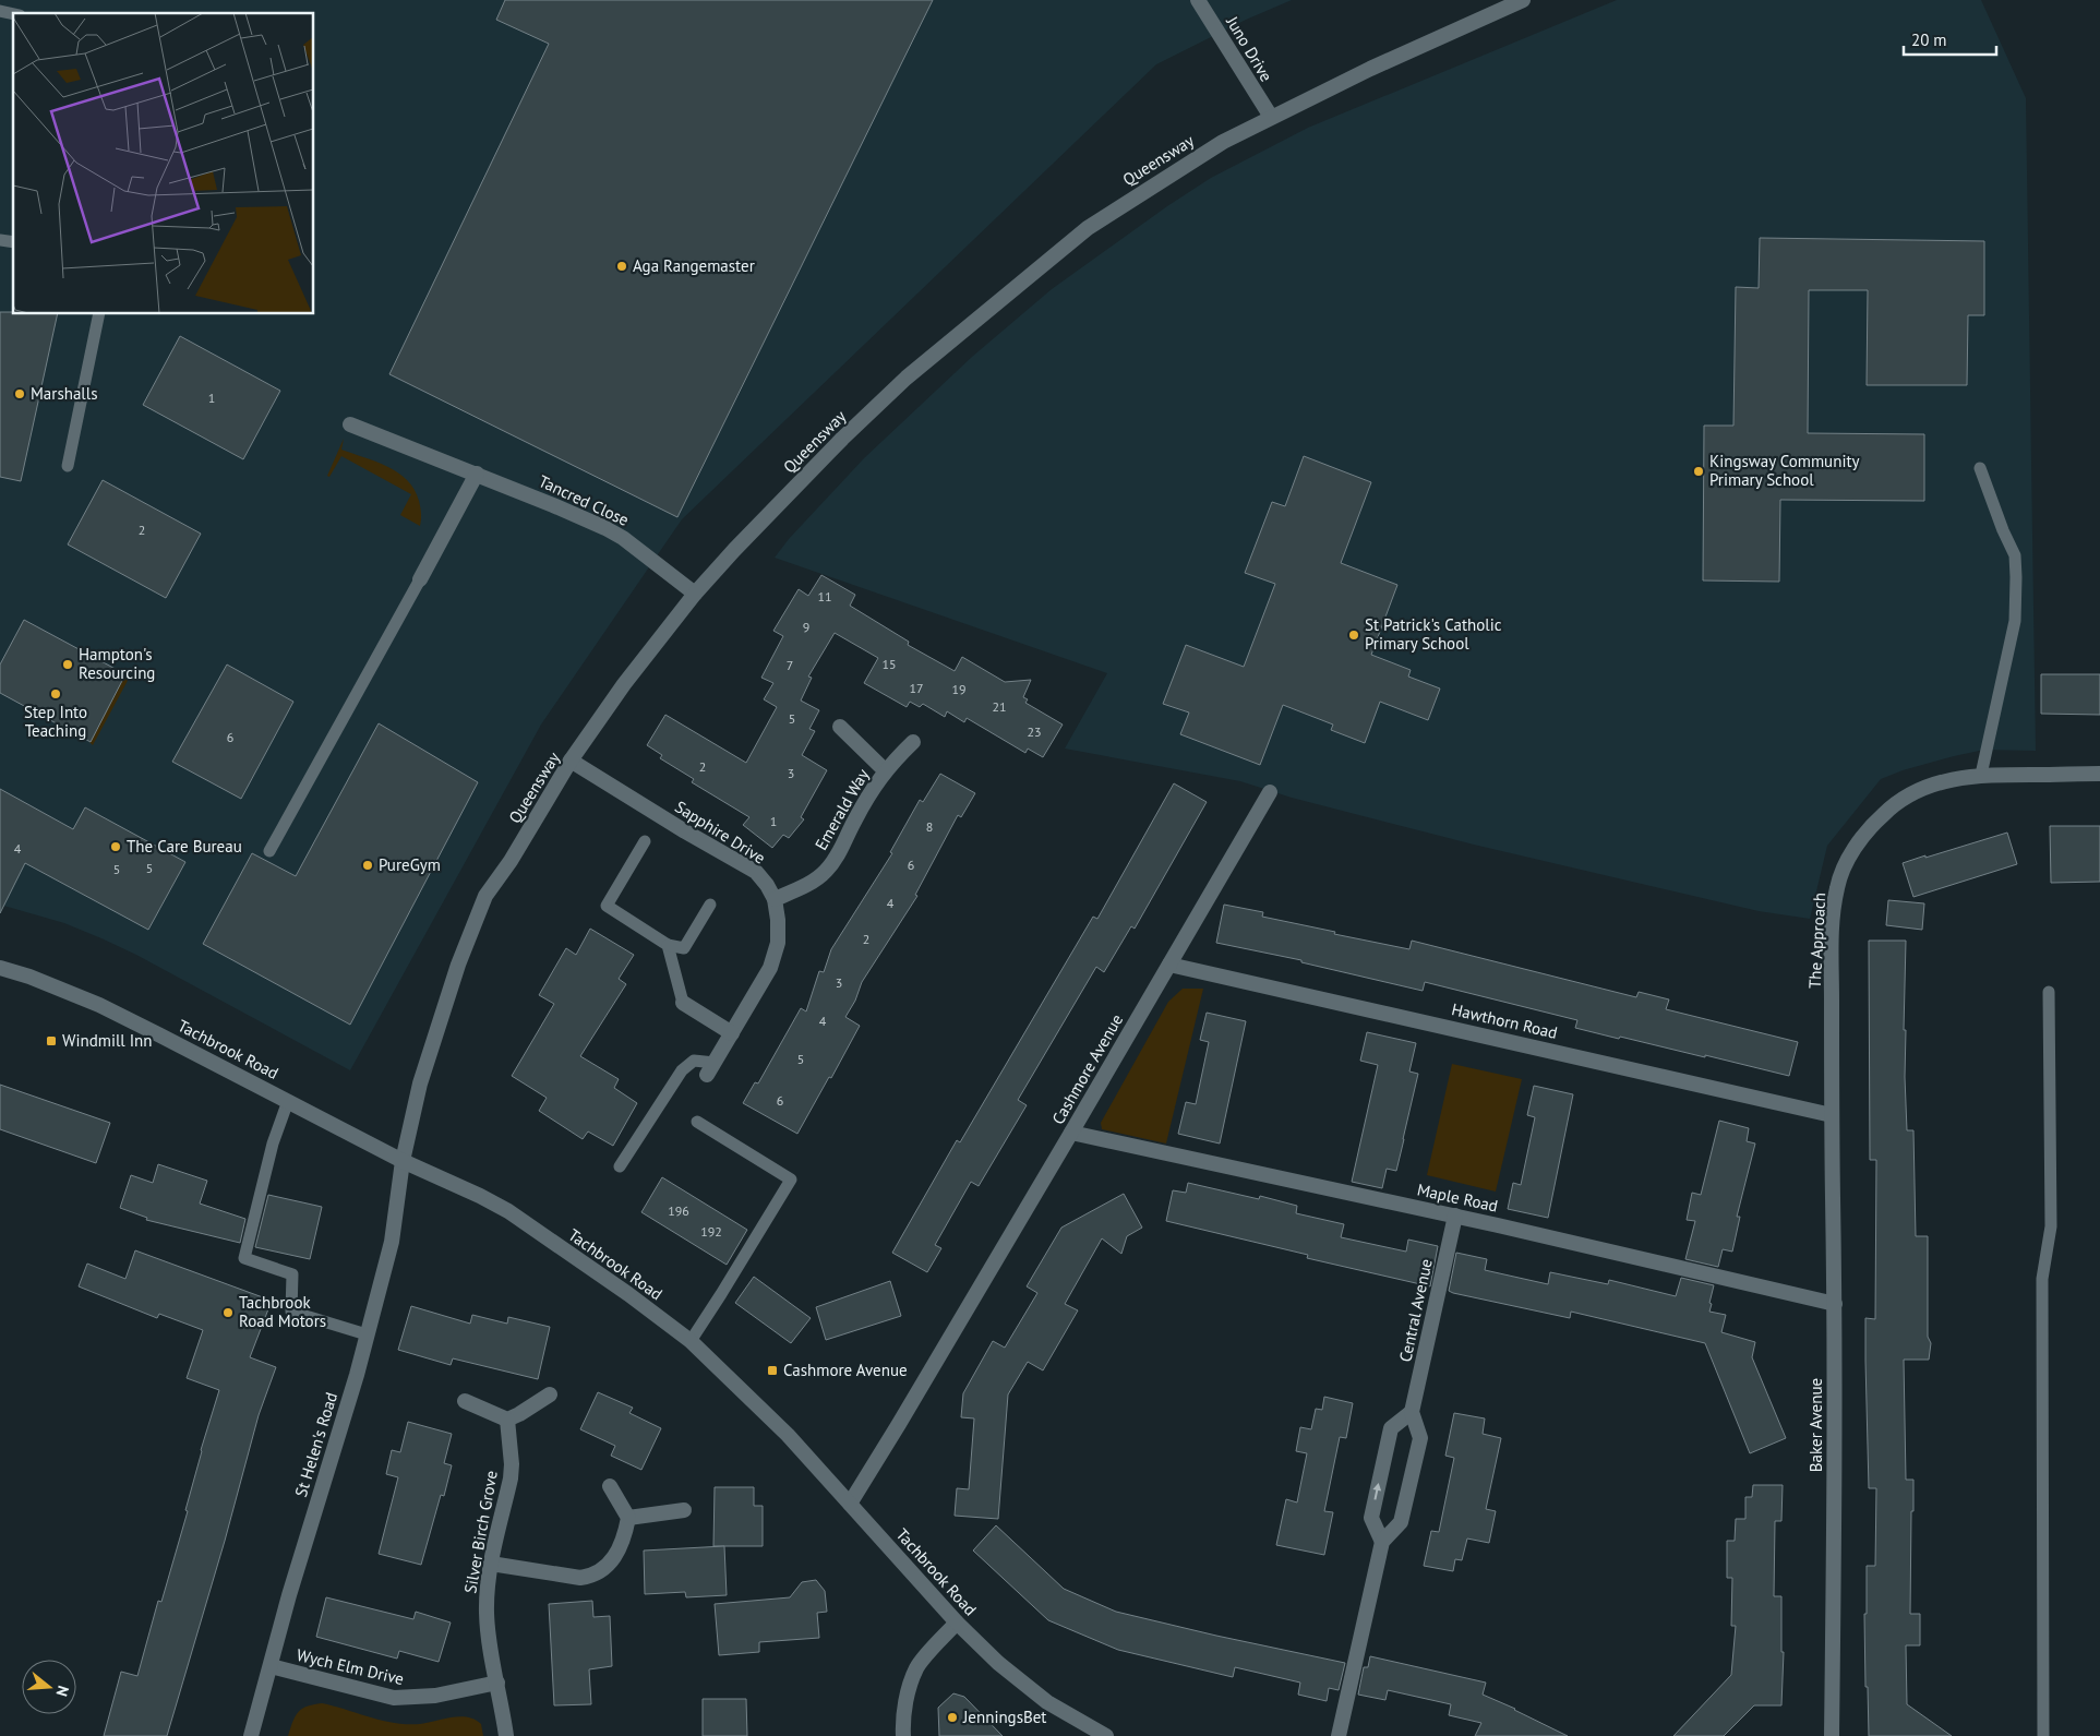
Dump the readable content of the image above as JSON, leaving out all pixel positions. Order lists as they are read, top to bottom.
{
  "streets": {
    "street": [
      "Juno Drive",
      "Queensway",
      "Tancred Close",
      "Emerald Way",
      "Sapphire Drive",
      "The Approach",
      "Hawthorn Road",
      "Tachbrook Road",
      "Cashmore Avenue",
      "Maple Road",
      "Central Avenue",
      "Baker Avenue",
      "St Helen's Road",
      "Silver Birch Grove",
      "Wych Elm Drive"
    ]
  },
  "crossings": [
    ["Juno Drive", "Queensway"],
    ["Queensway", "Tancred Close"],
    ["Queensway", "Sapphire Drive"],
    ["Queensway", "Tachbrook Road"],
    ["Queensway", "St Helen's Road"],
    ["Emerald Way", "Sapphire Drive"],
    ["The Approach", "Hawthorn Road"],
    ["The Approach", "Baker Avenue"],
    ["Hawthorn Road", "Cashmore Avenue"],
    ["Hawthorn Road", "Baker Avenue"],
    ["Tachbrook Road", "Cashmore Avenue"],
    ["Tachbrook Road", "St Helen's Road"],
    ["Cashmore Avenue", "Maple Road"],
    ["Maple Road", "Central Avenue"],
    ["Maple Road", "Baker Avenue"],
    ["St Helen's Road", "Wych Elm Drive"],
    ["Silver Birch Grove", "Wych Elm Drive"]
  ],
  "places": {
    "other": [
      "Aga Rangemaster",
      "Marshalls",
      "Kingsway Community Primary School",
      "St Patrick's Catholic Primary School",
      "Hampton's Resourcing",
      "Step Into Teaching",
      "The Care Bureau",
      "PureGym",
      "Tachbrook Road Motors",
      "JenningsBet"
    ],
    "transit": ["Windmill Inn", "Cashmore Avenue"]
  },
  "house_numbers": [
    "1",
    "2",
    "11",
    "9",
    "15",
    "7",
    "17",
    "19",
    "21",
    "5",
    "23",
    "6",
    "2",
    "3",
    "1",
    "8",
    "4",
    "6",
    "5",
    "5",
    "4",
    "2",
    "3",
    "4",
    "5",
    "6",
    "196",
    "192"
  ],
  "scale_bar": "20 m",
  "north": "right"
}
